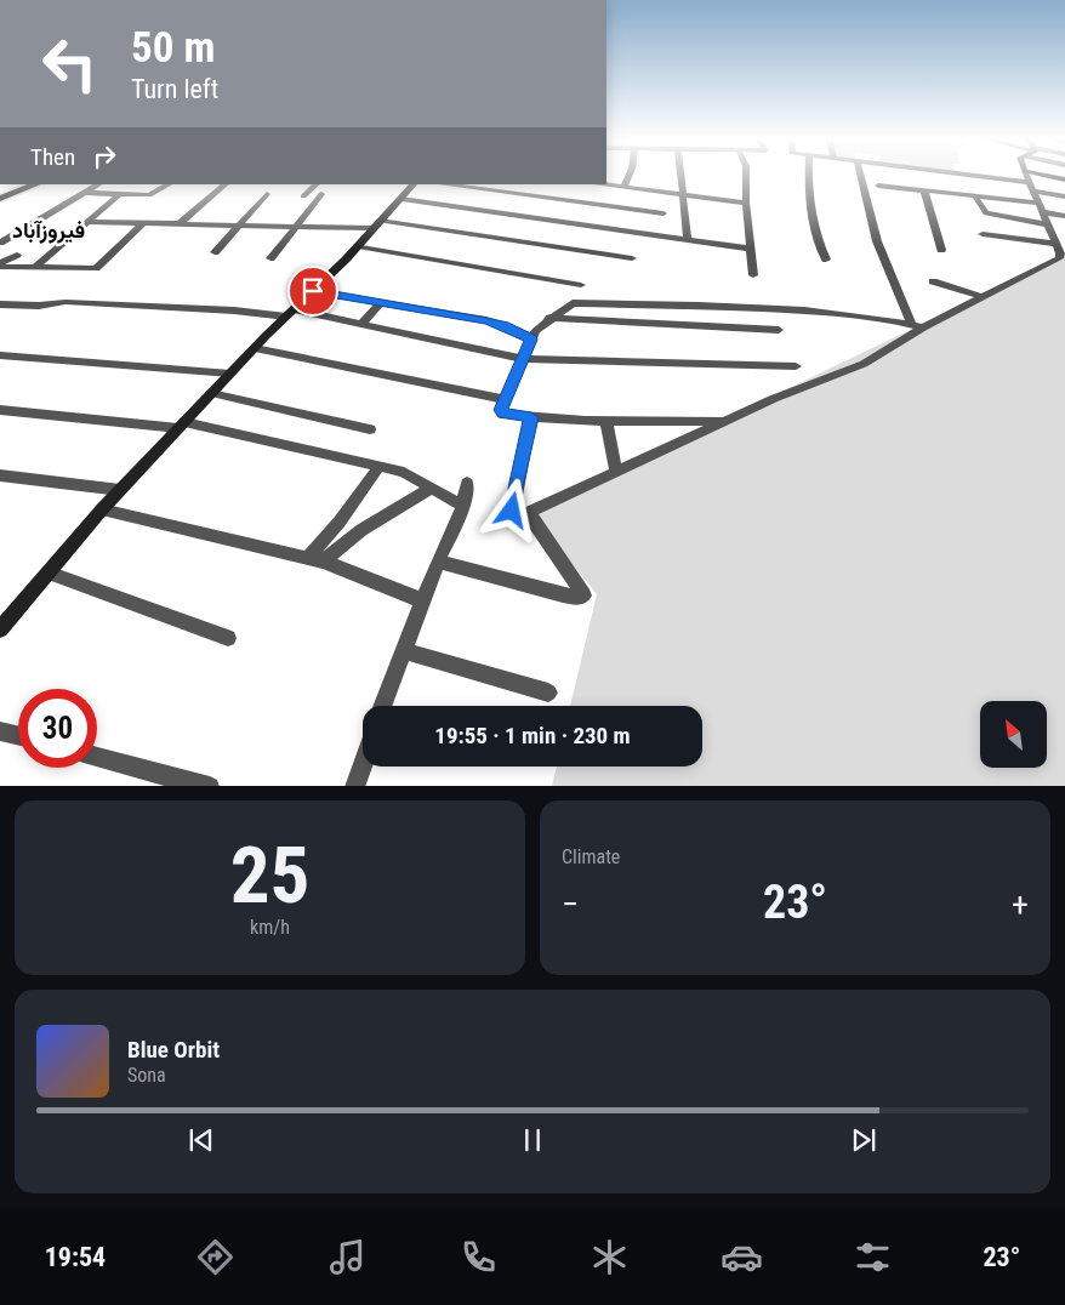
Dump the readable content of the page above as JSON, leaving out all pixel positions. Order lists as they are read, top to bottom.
{
  "districts": ["فیروزآباد"],
  "north": "top left",
  "page": {
    "turn": ["50 m", "Turn left"],
    "then": "Then",
    "limit": "30",
    "trip": "19:55 · 1 min · 230 m",
    "tile": [
      ["25", "km/h"],
      "Climate"
    ],
    "heat": ["−", "23°", "+"],
    "song": ["Blue Orbit", "Sona"],
    "tabs": ["19:54", "23°"]
  }
}
